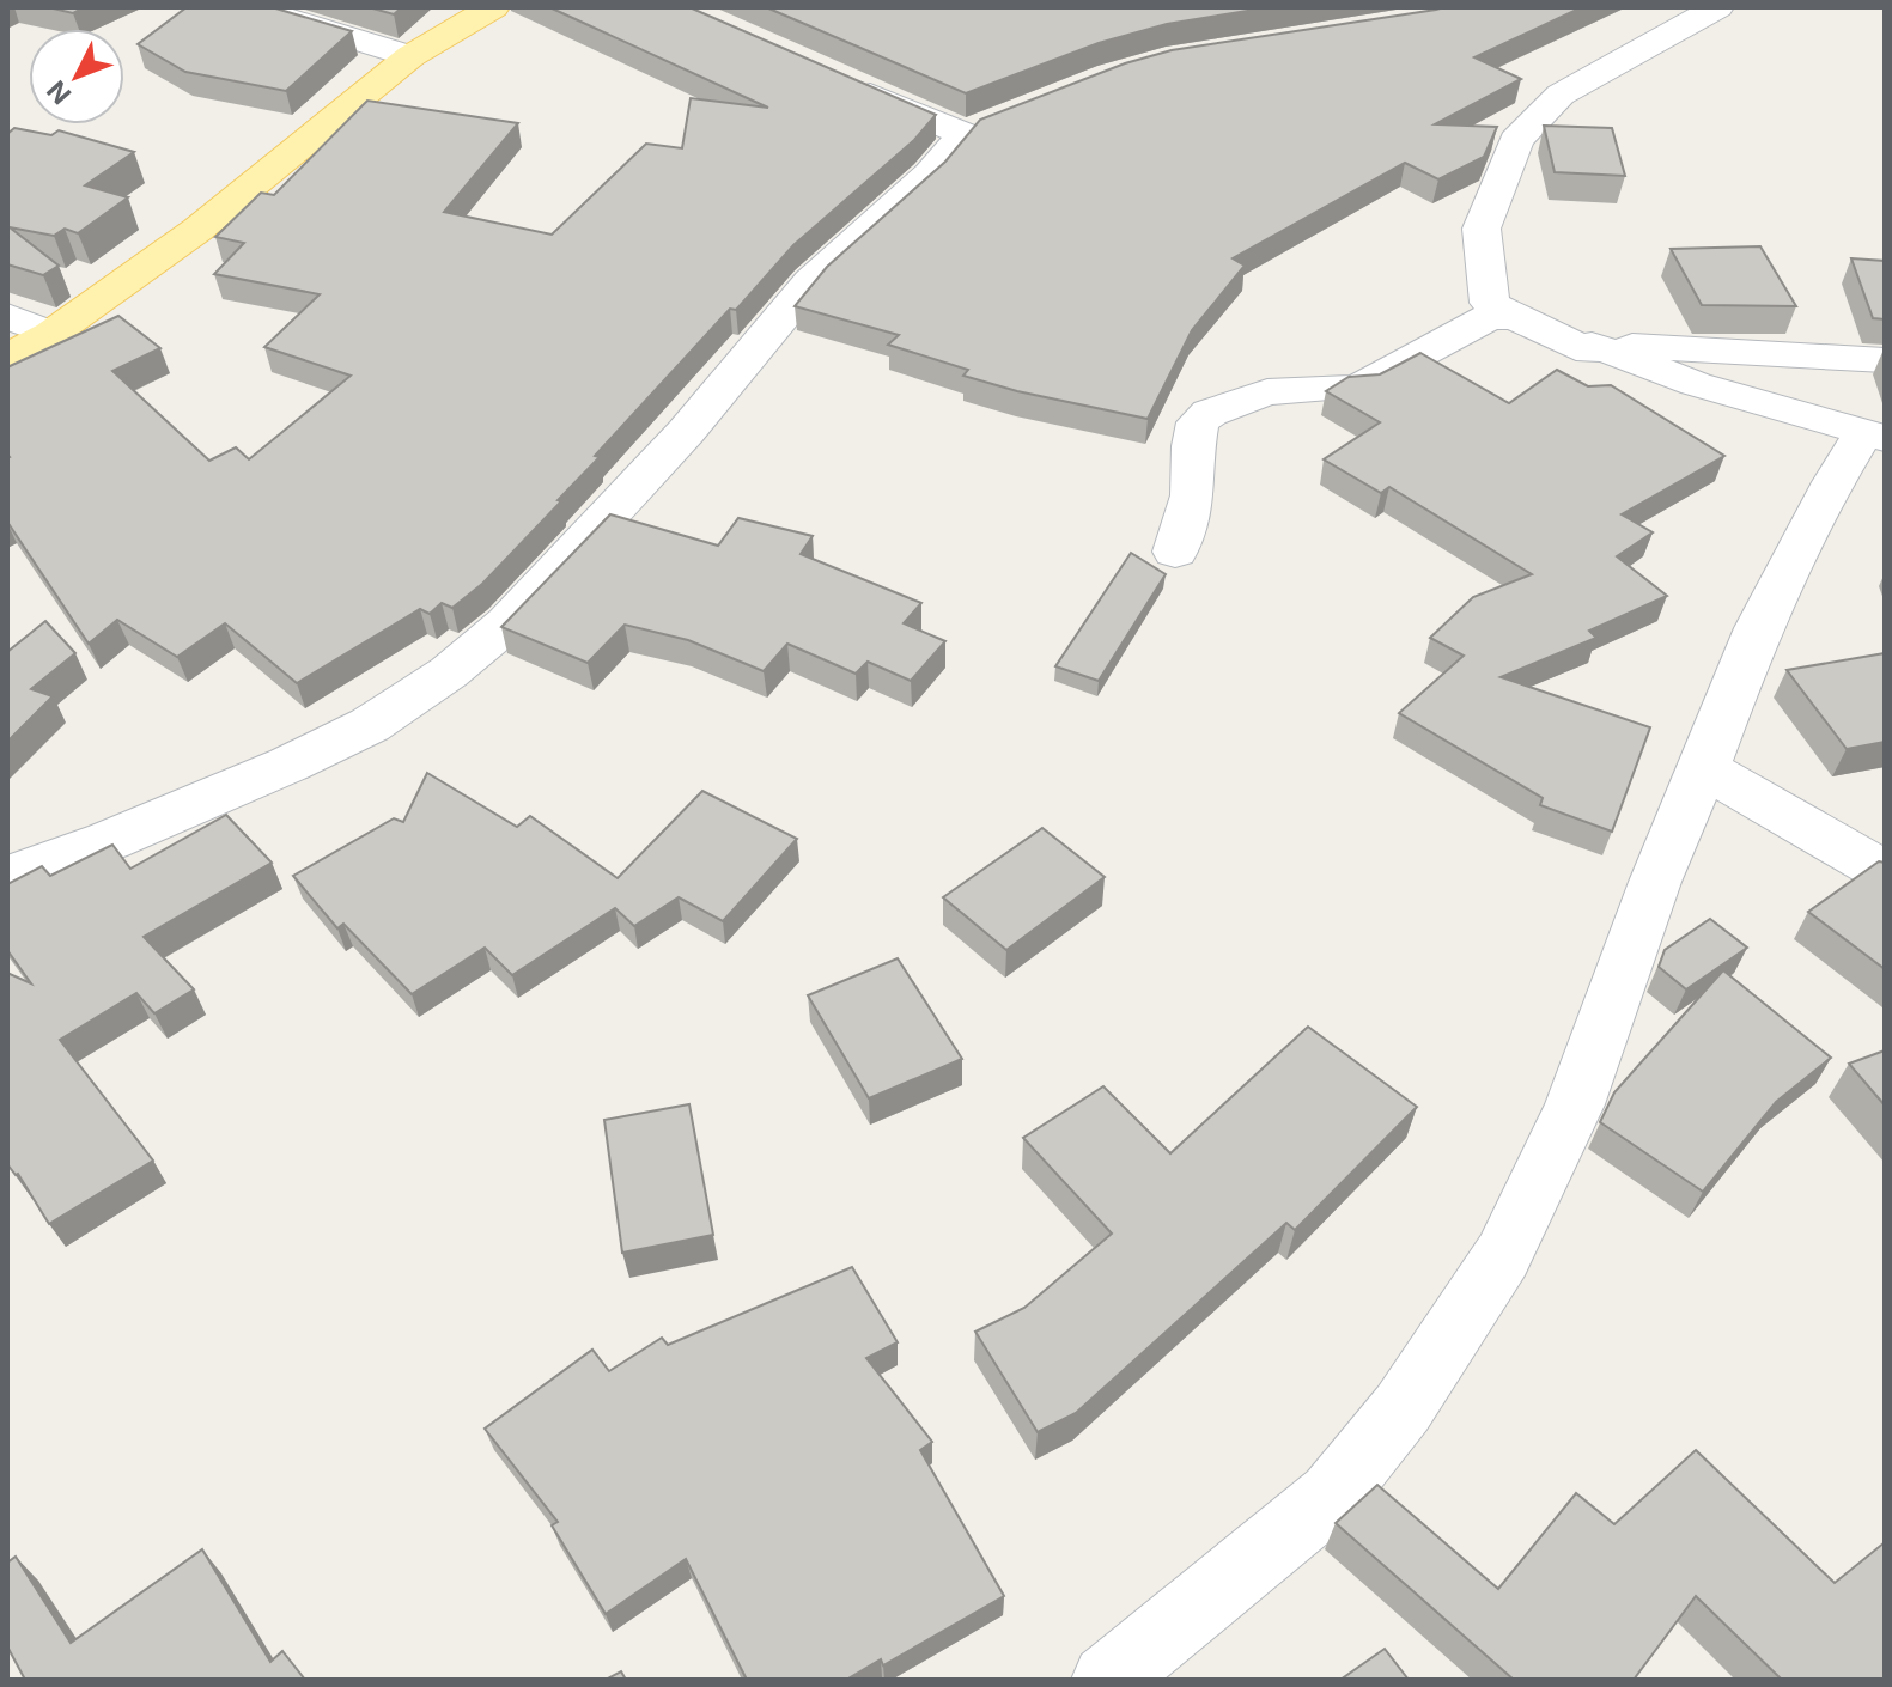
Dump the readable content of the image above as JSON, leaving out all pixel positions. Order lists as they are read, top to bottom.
{
  "north": "bottom left"
}
